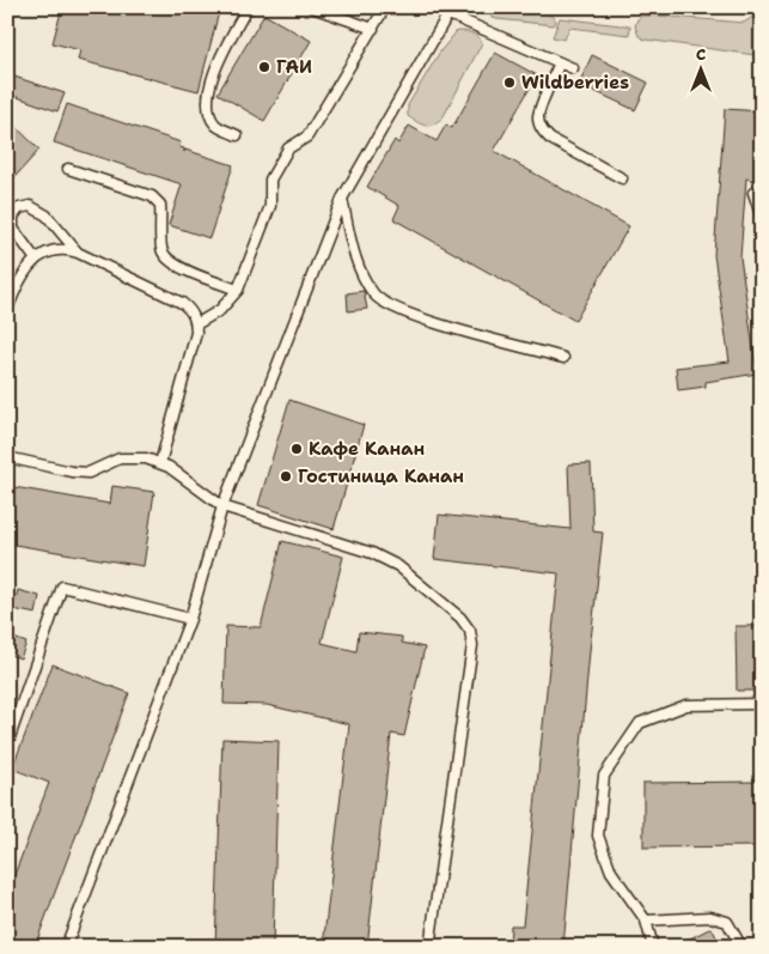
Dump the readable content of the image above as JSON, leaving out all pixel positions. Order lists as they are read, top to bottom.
{
  "places": [
    "ГАИ",
    "Wildberries",
    "Кафе Канан",
    "Гостиница Канан"
  ],
  "north": "top"
}
